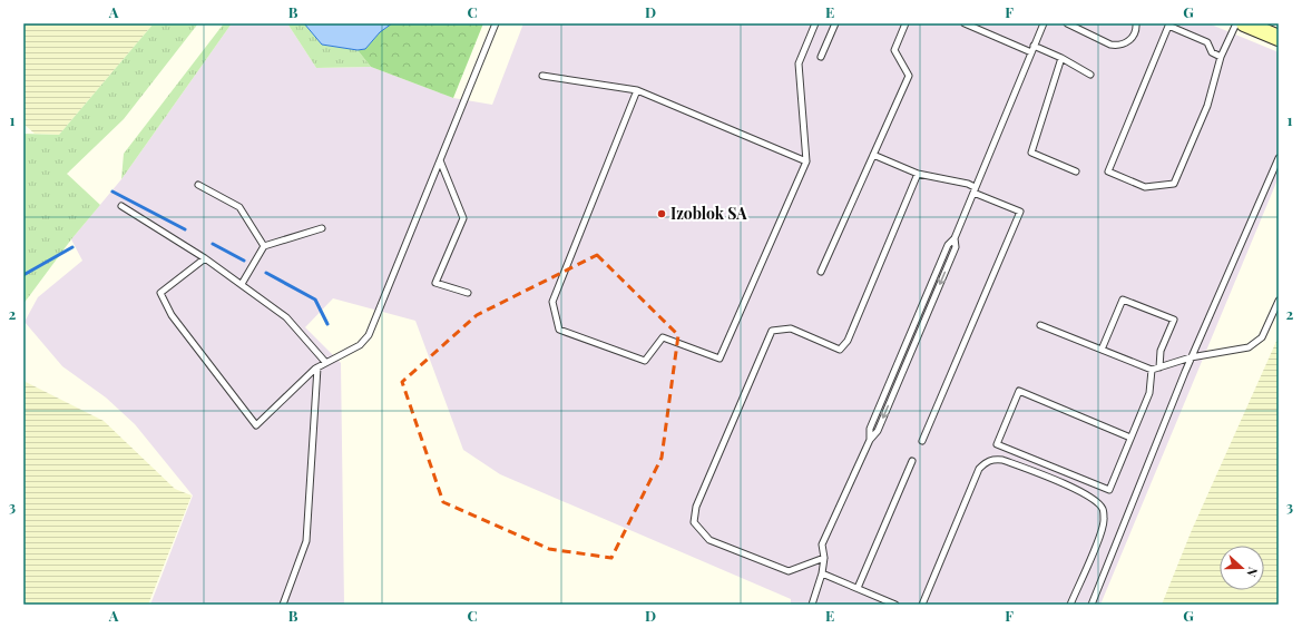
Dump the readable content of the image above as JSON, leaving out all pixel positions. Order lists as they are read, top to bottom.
{
  "places": ["Izoblok SA"],
  "north": "right",
  "grid": {
    "columns": [
      "A",
      "B",
      "C",
      "D",
      "E",
      "F",
      "G"
    ],
    "rows": ["1", "2", "3"]
  }
}
